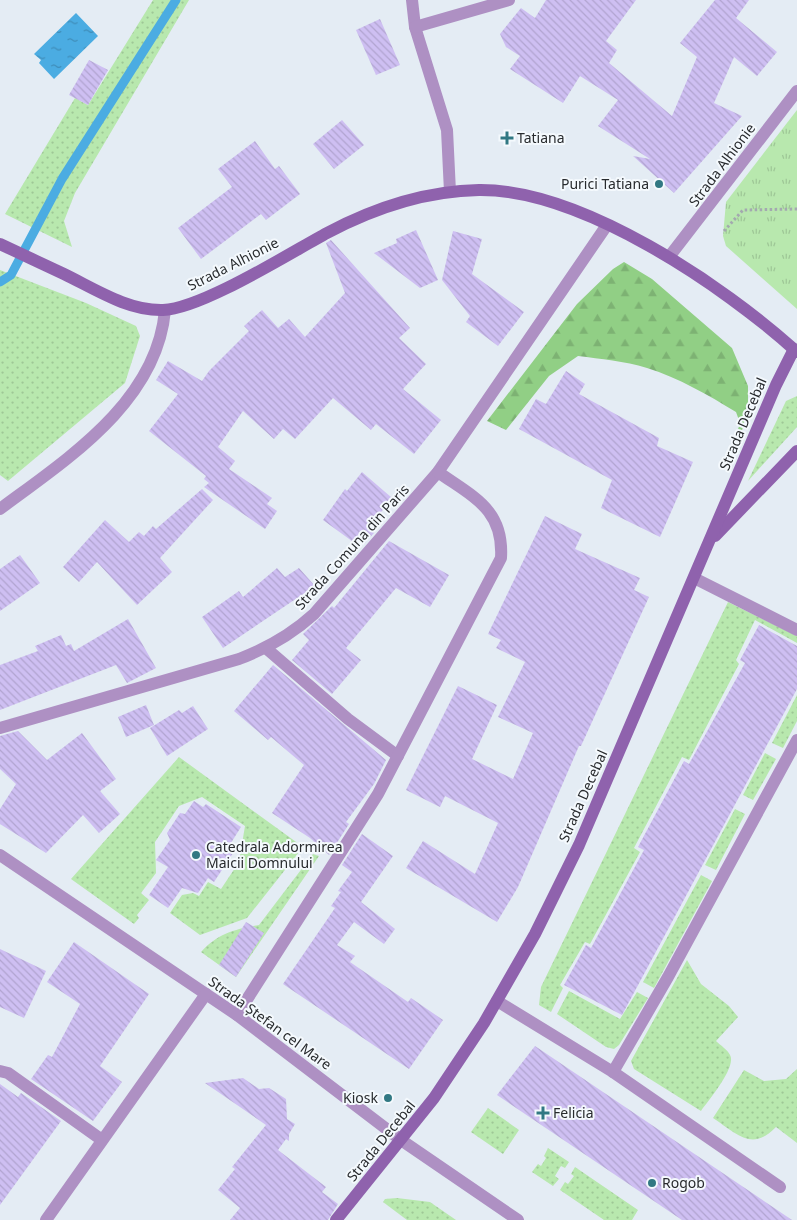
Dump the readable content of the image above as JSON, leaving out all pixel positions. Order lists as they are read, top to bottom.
{
  "streets": {
    "main road": ["Strada Alhionie", "Strada Decebal"],
    "street": ["Strada Comuna din Paris", "Strada Ștefan cel Mare"]
  },
  "crossings": [
    ["Strada Alhionie", "Strada Decebal"],
    ["Strada Alhionie", "Strada Comuna din Paris"],
    ["Strada Decebal", "Strada Ștefan cel Mare"]
  ],
  "places": {
    "health": ["Tatiana", "Felicia"],
    "other": [
      "Purici Tatiana",
      "Catedrala Adormirea Maicii Domnului",
      "Kiosk",
      "Rogob"
    ]
  }
}
